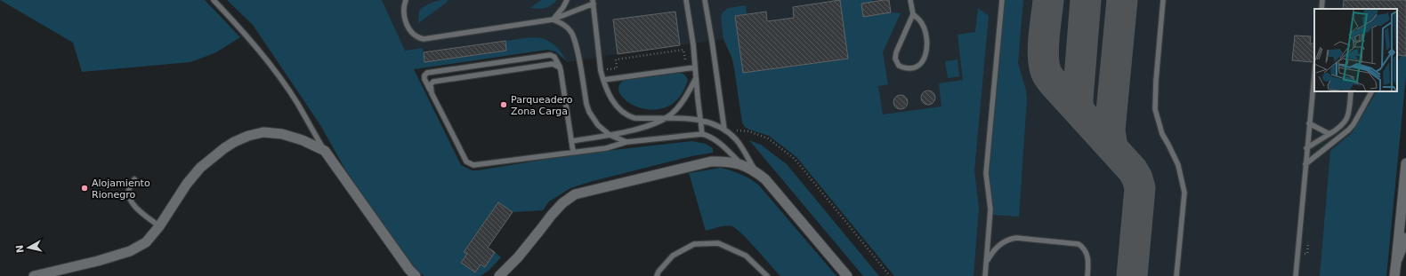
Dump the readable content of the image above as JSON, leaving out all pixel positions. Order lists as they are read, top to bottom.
{
  "places": ["Parqueadero Zona Carga", "Alojamiento Rionegro"],
  "north": "left"
}
